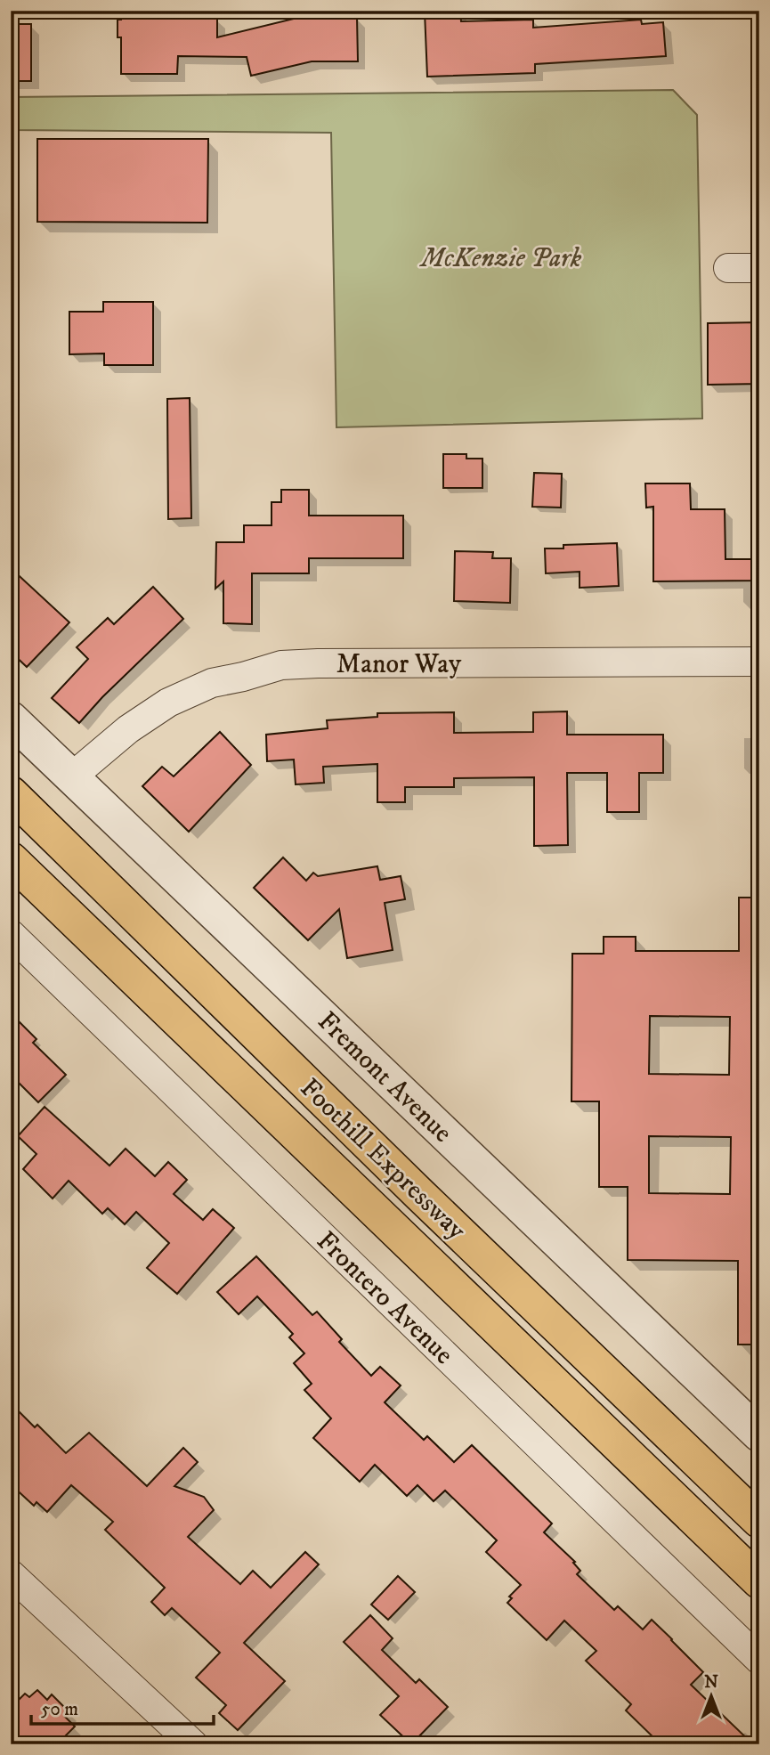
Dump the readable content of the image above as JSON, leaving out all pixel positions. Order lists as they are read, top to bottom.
{
  "streets": {
    "highway": ["Foothill Expressway"],
    "street": ["Manor Way", "Fremont Avenue", "Frontero Avenue"]
  },
  "crossings": [
    ["Manor Way", "Fremont Avenue"]
  ],
  "parks": ["McKenzie Park"],
  "scale_bar": "50 m",
  "north": "top"
}
